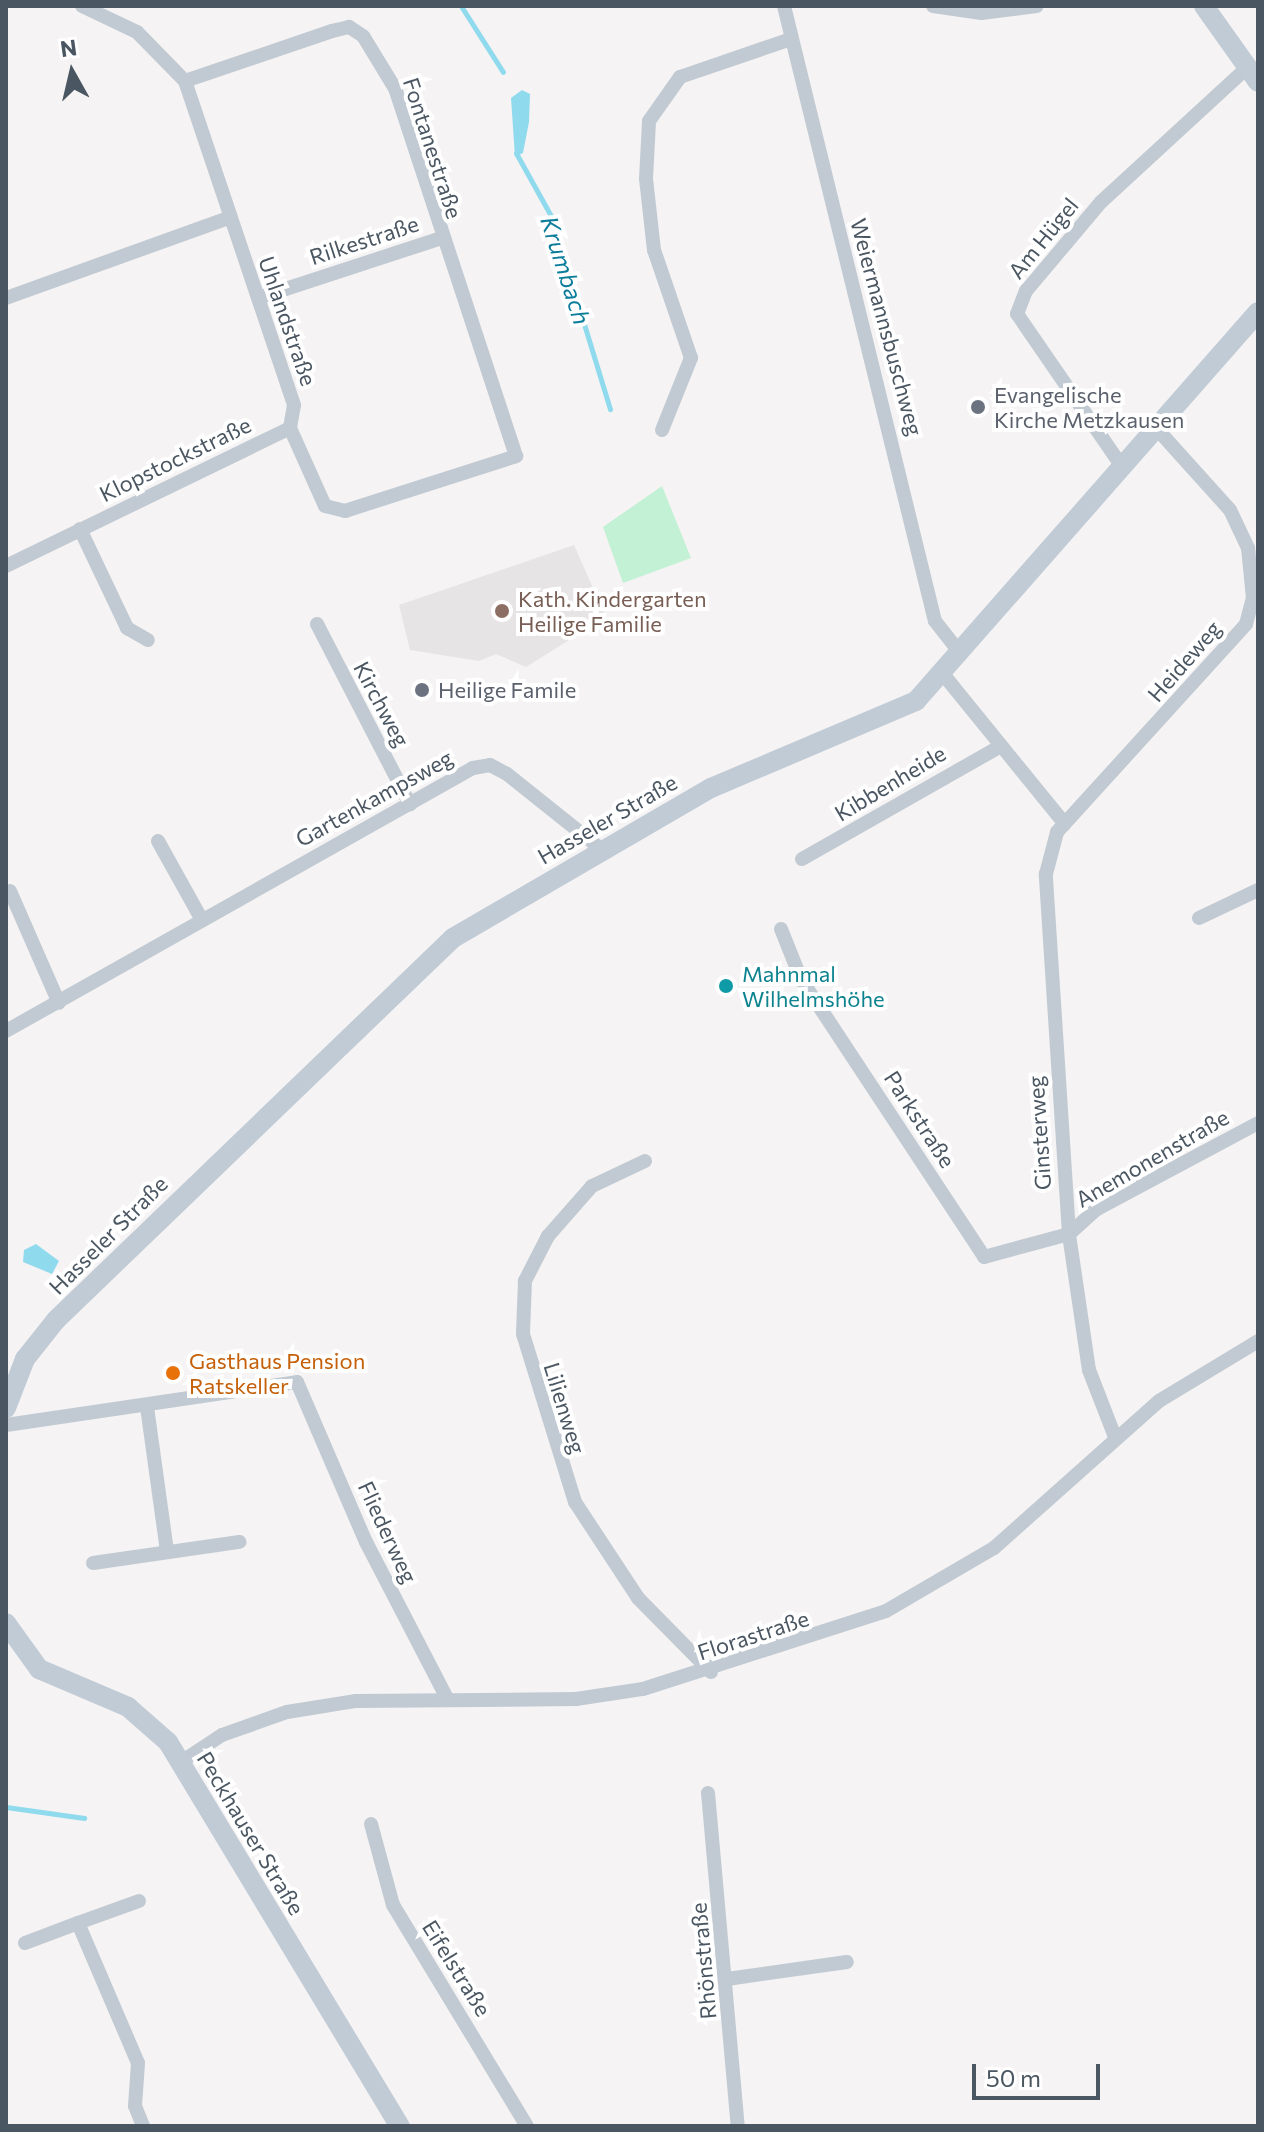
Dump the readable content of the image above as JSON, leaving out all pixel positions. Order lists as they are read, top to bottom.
{
  "streets": {
    "street": [
      "Fontanestraße",
      "Am Hügel",
      "Rilkestraße",
      "Uhlandstraße",
      "Weiermannsbuschweg",
      "Klopstockstraße",
      "Heideweg",
      "Kirchweg",
      "Kibbenheide",
      "Gartenkampsweg",
      "Hasseler Straße",
      "Parkstraße",
      "Ginsterweg",
      "Anemonenstraße",
      "Lilienweg",
      "Fliederweg",
      "Florastraße",
      "Peckhauser Straße",
      "Rhönstraße",
      "Eifelstraße"
    ]
  },
  "crossings": [
    ["Fontanestraße", "Rilkestraße"],
    ["Fontanestraße", "Uhlandstraße"],
    ["Am Hügel", "Hasseler Straße"],
    ["Rilkestraße", "Uhlandstraße"],
    ["Uhlandstraße", "Klopstockstraße"],
    ["Weiermannsbuschweg", "Hasseler Straße"],
    ["Heideweg", "Hasseler Straße"],
    ["Heideweg", "Ginsterweg"],
    ["Kirchweg", "Gartenkampsweg"],
    ["Gartenkampsweg", "Hasseler Straße"],
    ["Parkstraße", "Ginsterweg"],
    ["Parkstraße", "Anemonenstraße"],
    ["Ginsterweg", "Anemonenstraße"],
    ["Ginsterweg", "Florastraße"],
    ["Lilienweg", "Florastraße"],
    ["Fliederweg", "Florastraße"],
    ["Florastraße", "Peckhauser Straße"]
  ],
  "water": ["Krumbach"],
  "places": [
    "Evangelische Kirche Metzkausen",
    "Kath. Kindergarten Heilige Familie",
    "Heilige Famile",
    "Mahnmal Wilhelmshöhe",
    "Gasthaus Pension Ratskeller"
  ],
  "scale_bar": "50 m",
  "north": "top"
}
